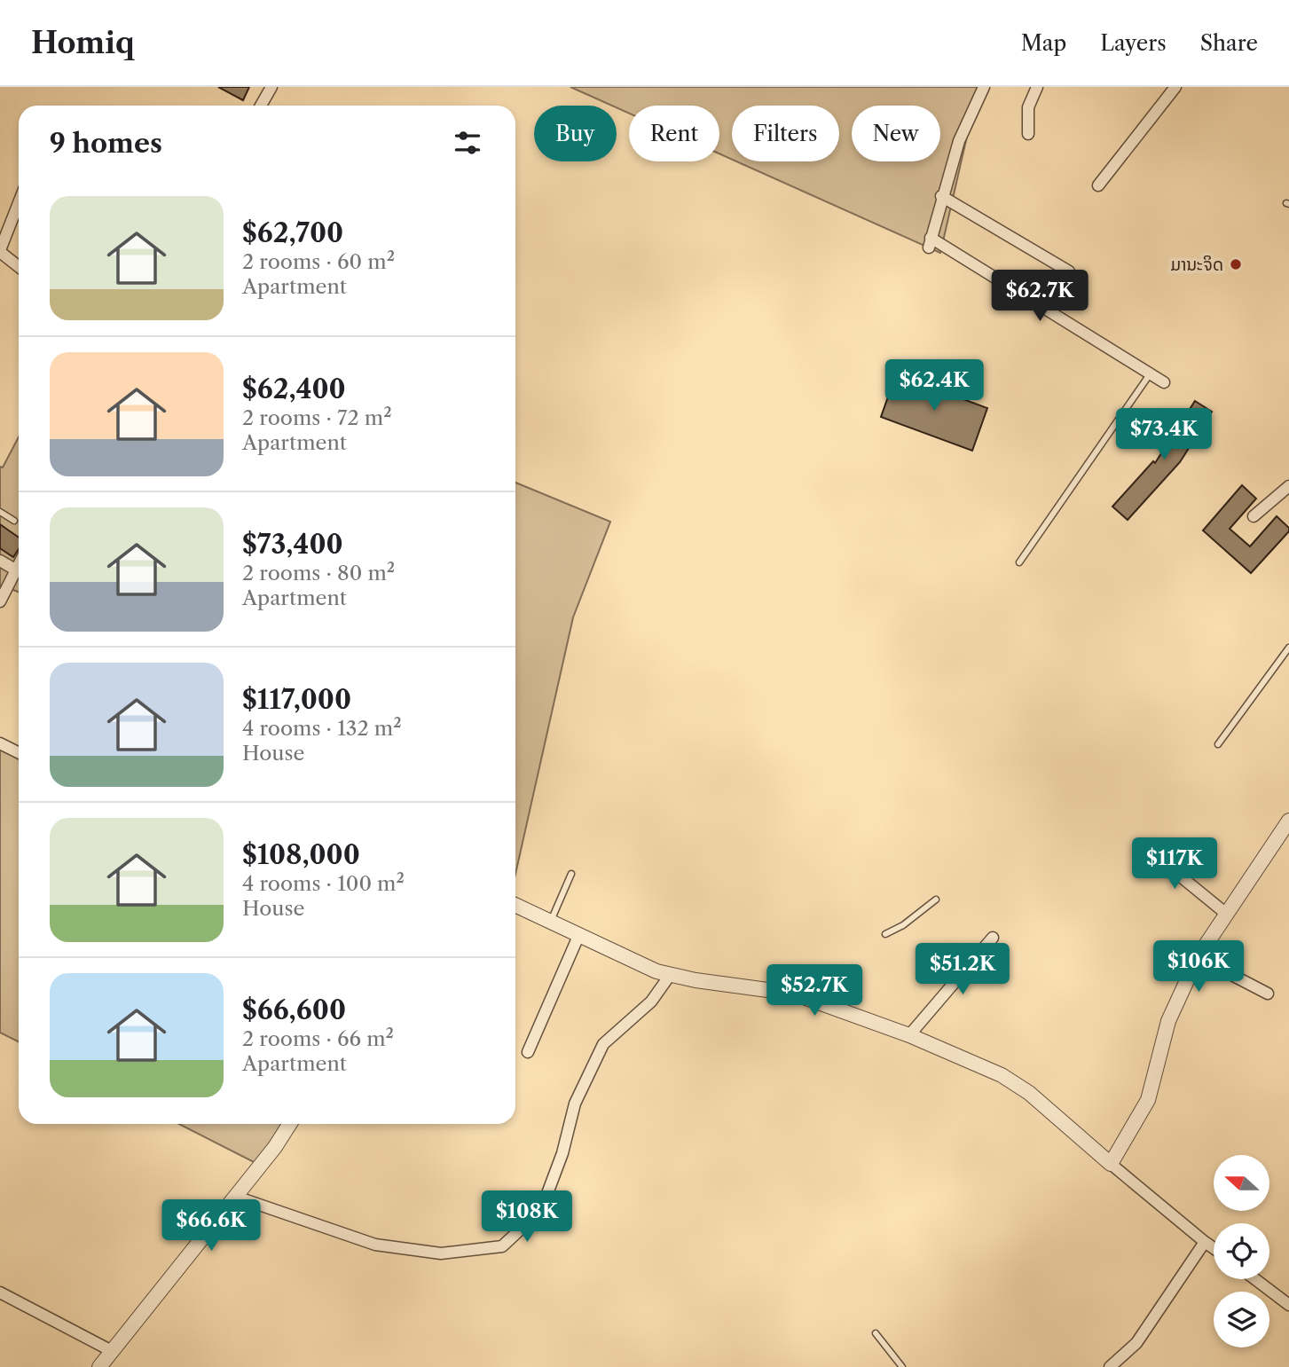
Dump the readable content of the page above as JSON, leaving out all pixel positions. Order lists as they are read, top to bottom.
{
  "places": ["ມານະຈິດ"],
  "north": "left",
  "page": {
    "header": "Homiq",
    "nav": ["Map", "Layers", "Share"],
    "chip": [
      "Buy",
      "Rent",
      "Filters",
      "New"
    ],
    "heading": "9 homes",
    "list": [
      {
        "name": "$62,700",
        "note": "2 rooms · 60 m² · Apartment"
      },
      {
        "name": "$62,400",
        "note": "2 rooms · 72 m² · Apartment"
      },
      {
        "name": "$73,400",
        "note": "2 rooms · 80 m² · Apartment"
      },
      {
        "name": "$117,000",
        "note": "4 rooms · 132 m² · House"
      },
      {
        "name": "$108,000",
        "note": "4 rooms · 100 m² · House"
      },
      {
        "name": "$66,600",
        "note": "2 rooms · 66 m² · Apartment"
      }
    ],
    "price": [
      "$62.7K",
      "$62.4K",
      "$73.4K",
      "$117K",
      "$106K",
      "$51.2K",
      "$52.7K",
      "$108K",
      "$66.6K"
    ]
  }
}
